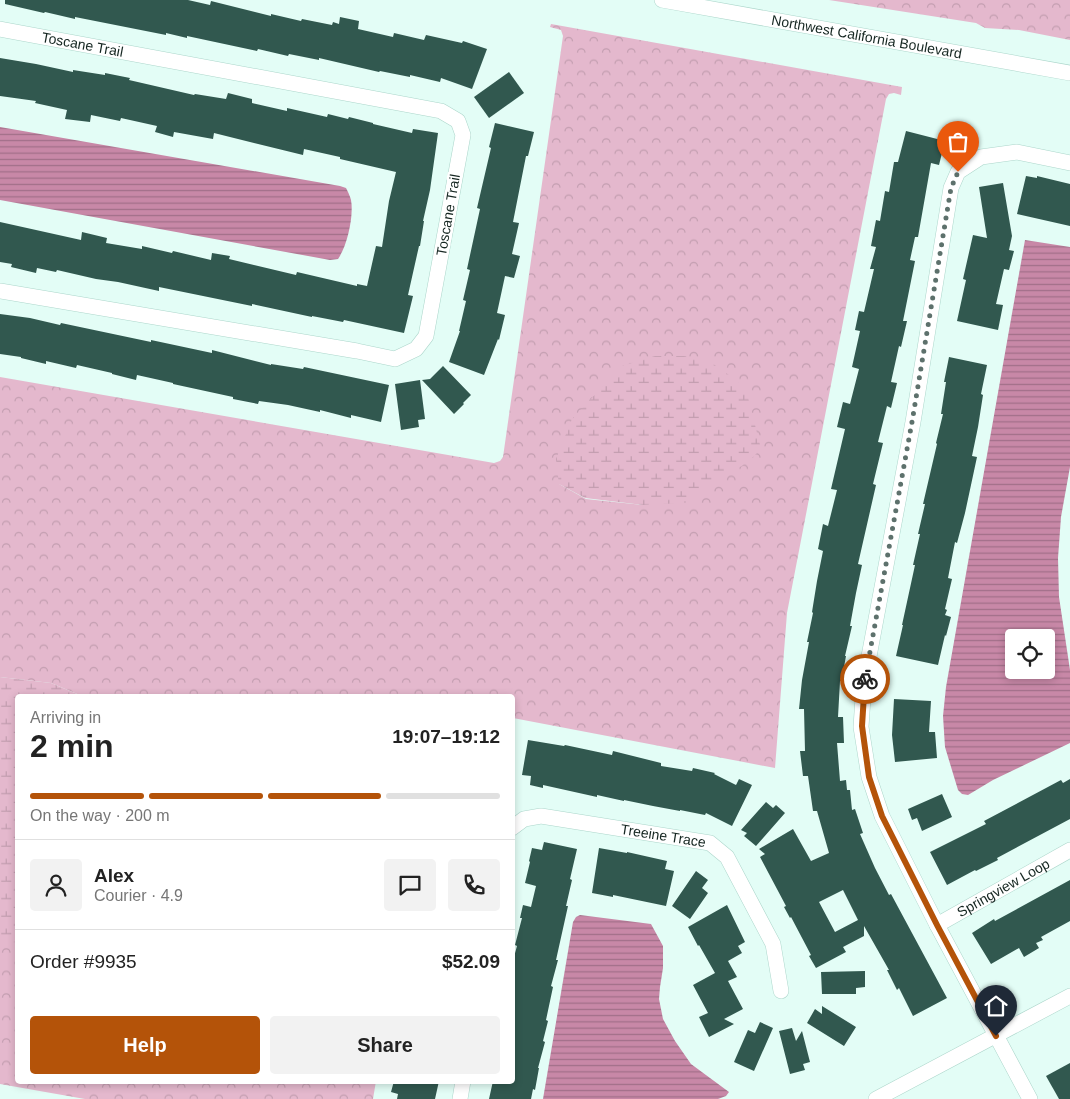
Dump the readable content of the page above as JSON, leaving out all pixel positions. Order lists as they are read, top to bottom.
{
  "streets": {
    "street": [
      "Northwest California Boulevard",
      "Toscane Trail",
      "Treeine Trace",
      "Springview Loop"
    ]
  },
  "page": {
    "heading": ["2 min", "Arriving in", "19:07–19:12"],
    "panel": [
      "Alex",
      "Courier · 4.9",
      "Order #9935",
      "$52.09"
    ],
    "bar": "On the way · 200 m",
    "buttons": ["Help", "Share"]
  }
}
